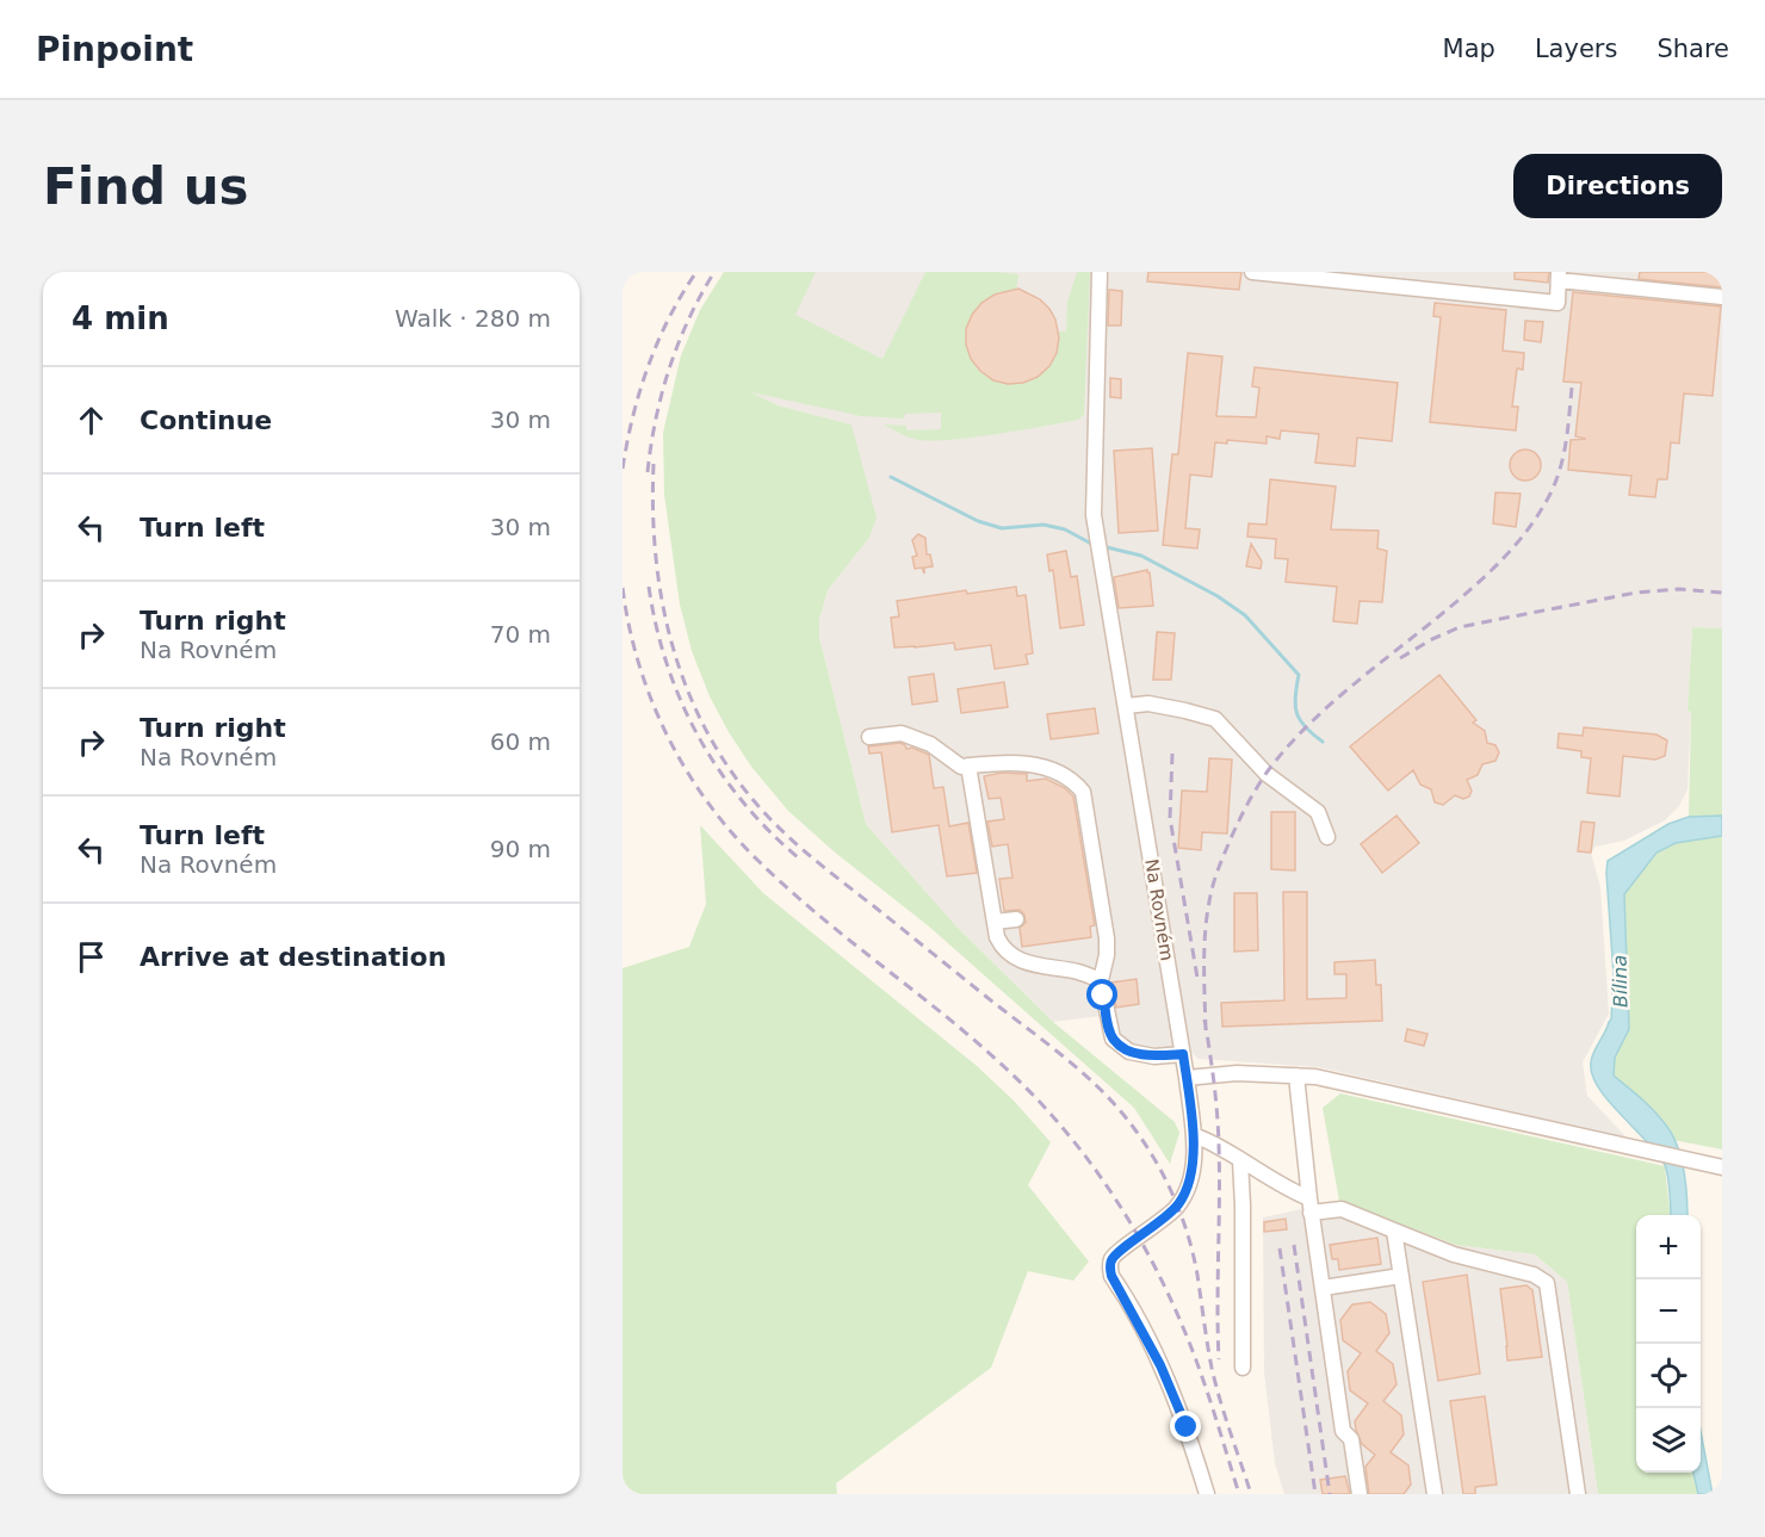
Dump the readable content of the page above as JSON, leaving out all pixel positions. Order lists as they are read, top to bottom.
{
  "streets": {
    "street": ["Na Rovném"]
  },
  "water": ["Bílina"],
  "page": {
    "header": "Pinpoint",
    "nav": ["Map", "Layers", "Share"],
    "buttons": "Directions",
    "title": "Find us",
    "heading": ["4 min", "Walk · 280 m"],
    "list": [
      ["Continue", "30 m"],
      ["Turn left", "30 m"],
      ["Turn right", "Na Rovném", "70 m"],
      ["Turn right", "Na Rovném", "60 m"],
      ["Turn left", "Na Rovném", "90 m"],
      "Arrive at destination"
    ],
    "map_buttons": ["+", "−"]
  }
}
